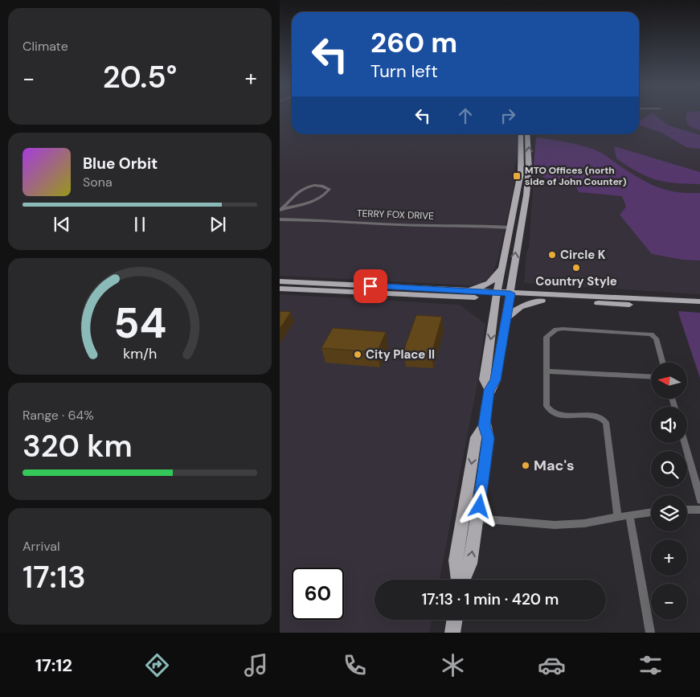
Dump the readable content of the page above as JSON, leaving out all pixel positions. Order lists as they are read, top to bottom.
{
  "streets": {
    "street": ["TERRY FOX DRIVE"]
  },
  "places": {
    "transit": ["MTO Offices (north side of John Counter)"],
    "other": [
      "Circle K",
      "Country Style",
      "City Place II",
      "Mac's"
    ]
  },
  "north": "left",
  "page": {
    "tile": [
      "Climate",
      ["Range · 64%", "320 km"],
      ["Arrival", "17:13"]
    ],
    "turn": ["260 m", "Turn left"],
    "heat": ["−", "20.5°", "+"],
    "song": ["Blue Orbit", "Sona"],
    "map_buttons": ["+", "−"],
    "limit": "60",
    "trip": "17:13 · 1 min · 420 m",
    "tabs": "17:12",
    "gauge": ["54", "km/h"]
  }
}
